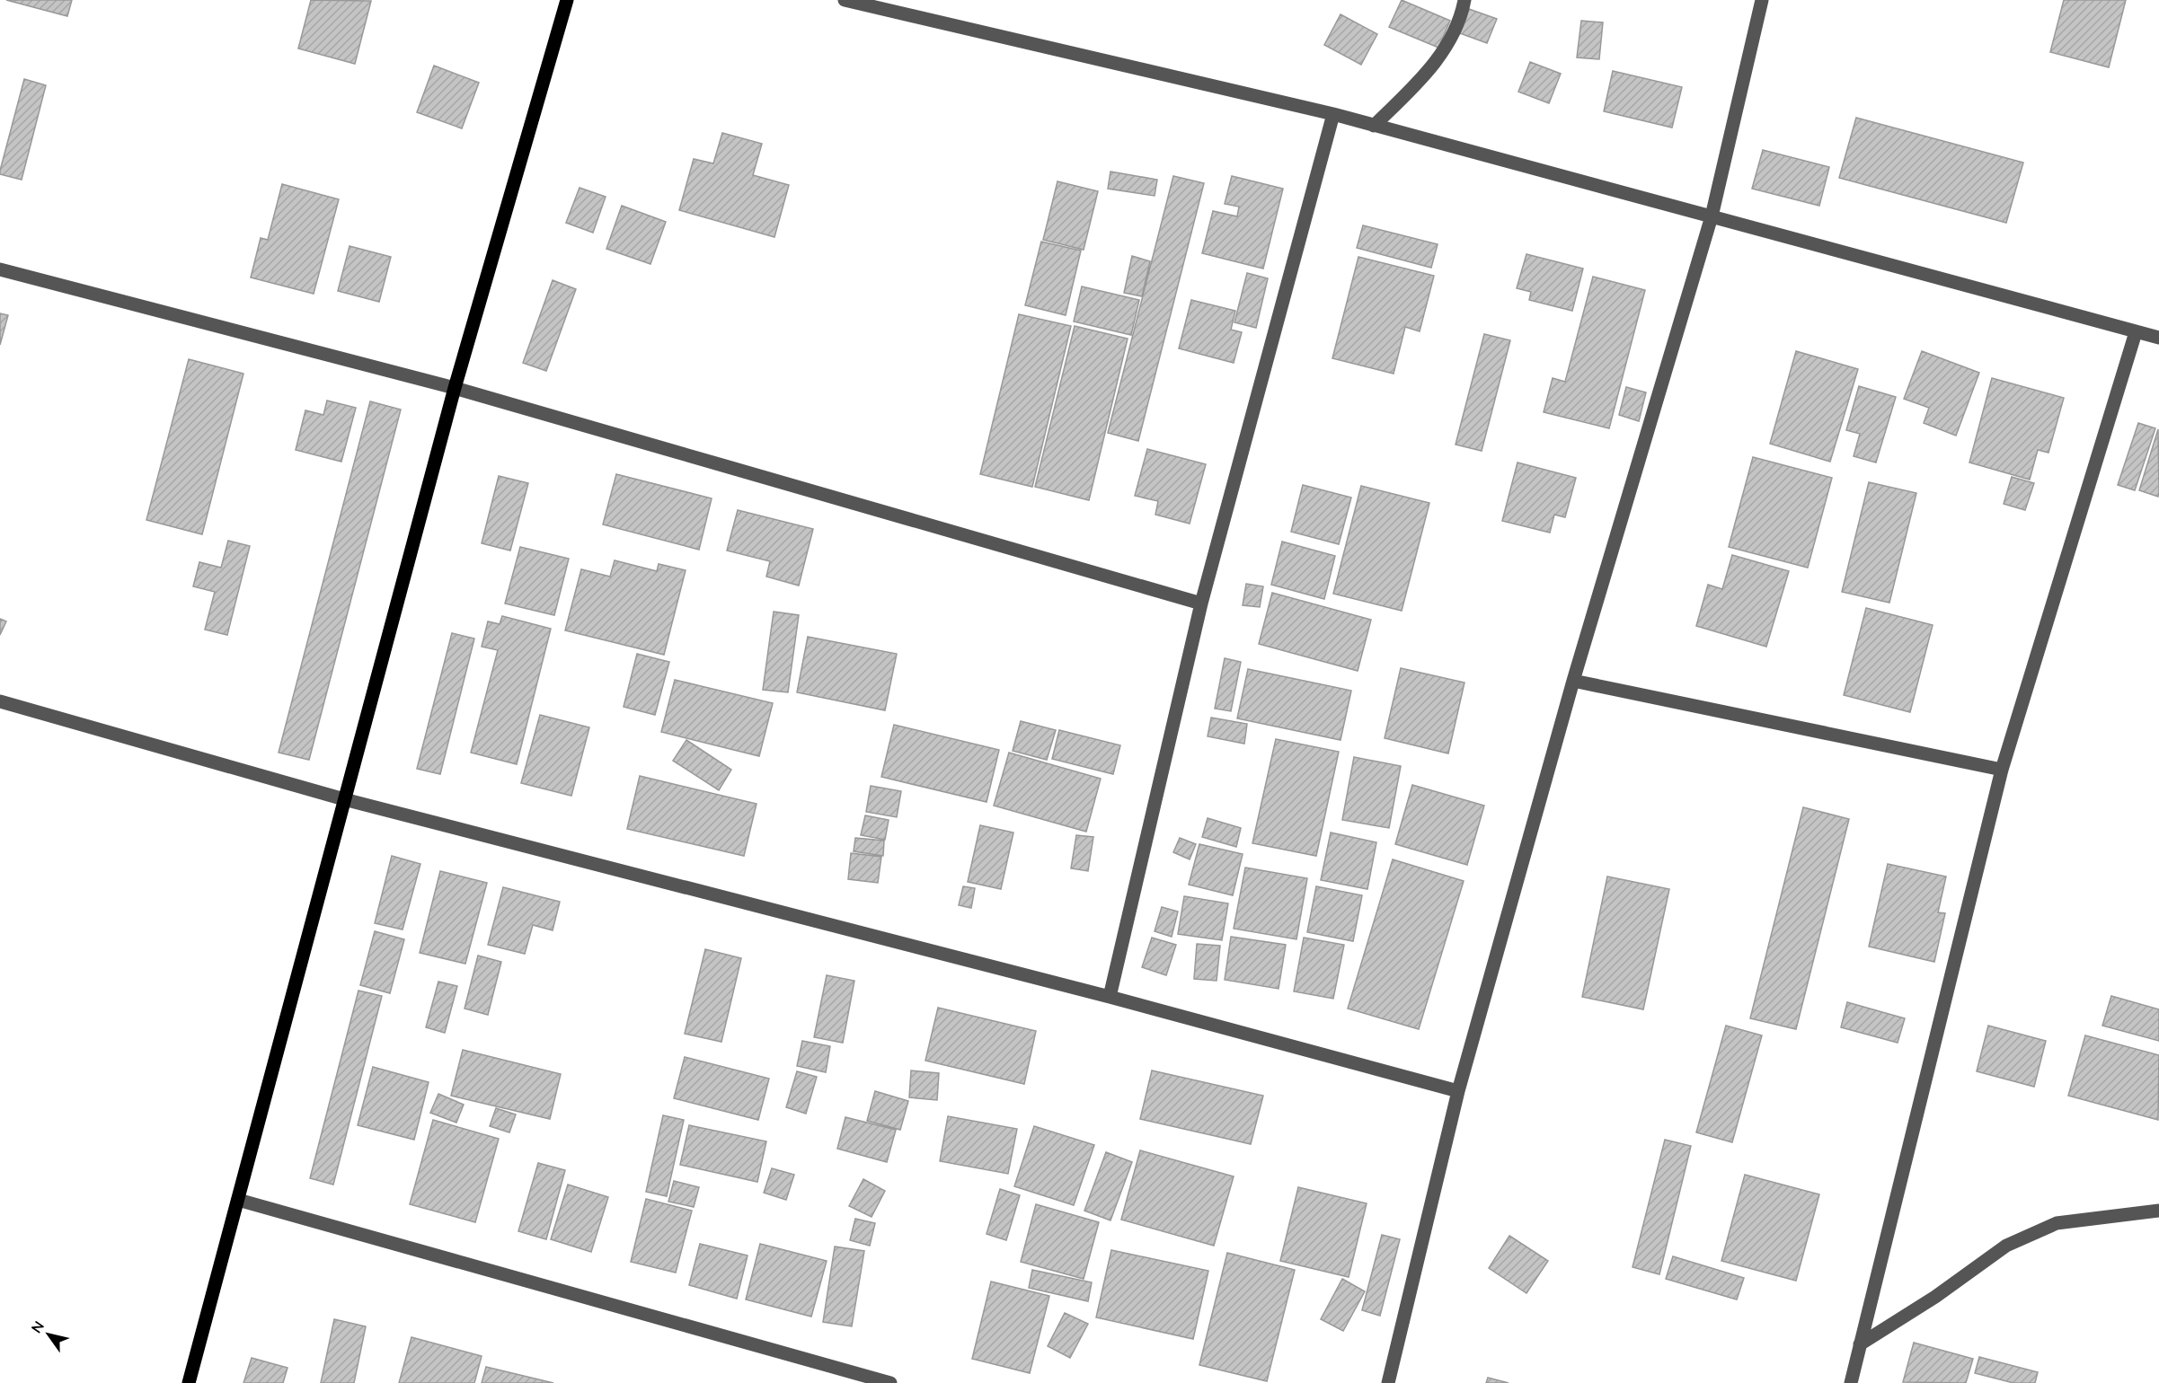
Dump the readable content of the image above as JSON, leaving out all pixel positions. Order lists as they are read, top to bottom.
{
  "north": "top left"
}
